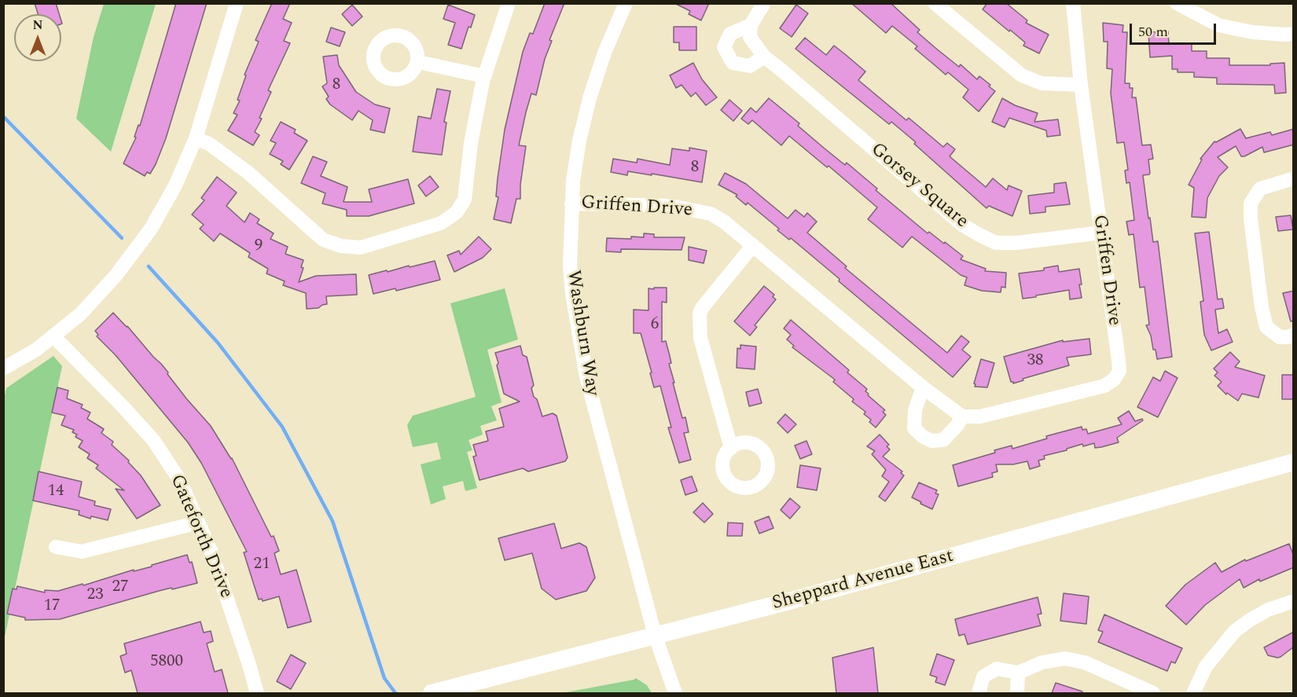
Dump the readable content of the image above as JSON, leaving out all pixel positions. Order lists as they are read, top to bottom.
{
  "streets": {
    "main road": ["Sheppard Avenue East"],
    "street": [
      "Gorsey Square",
      "Griffen Drive",
      "Washburn Way",
      "Gateforth Drive"
    ]
  },
  "crossings": [
    ["Gorsey Square", "Griffen Drive"],
    ["Griffen Drive", "Washburn Way"],
    ["Washburn Way", "Sheppard Avenue East"]
  ],
  "house_numbers": [
    "8",
    "8",
    "9",
    "6",
    "38",
    "14",
    "21",
    "27",
    "23",
    "17",
    "5800"
  ],
  "scale_bar": "50 m",
  "north": "top"
}
